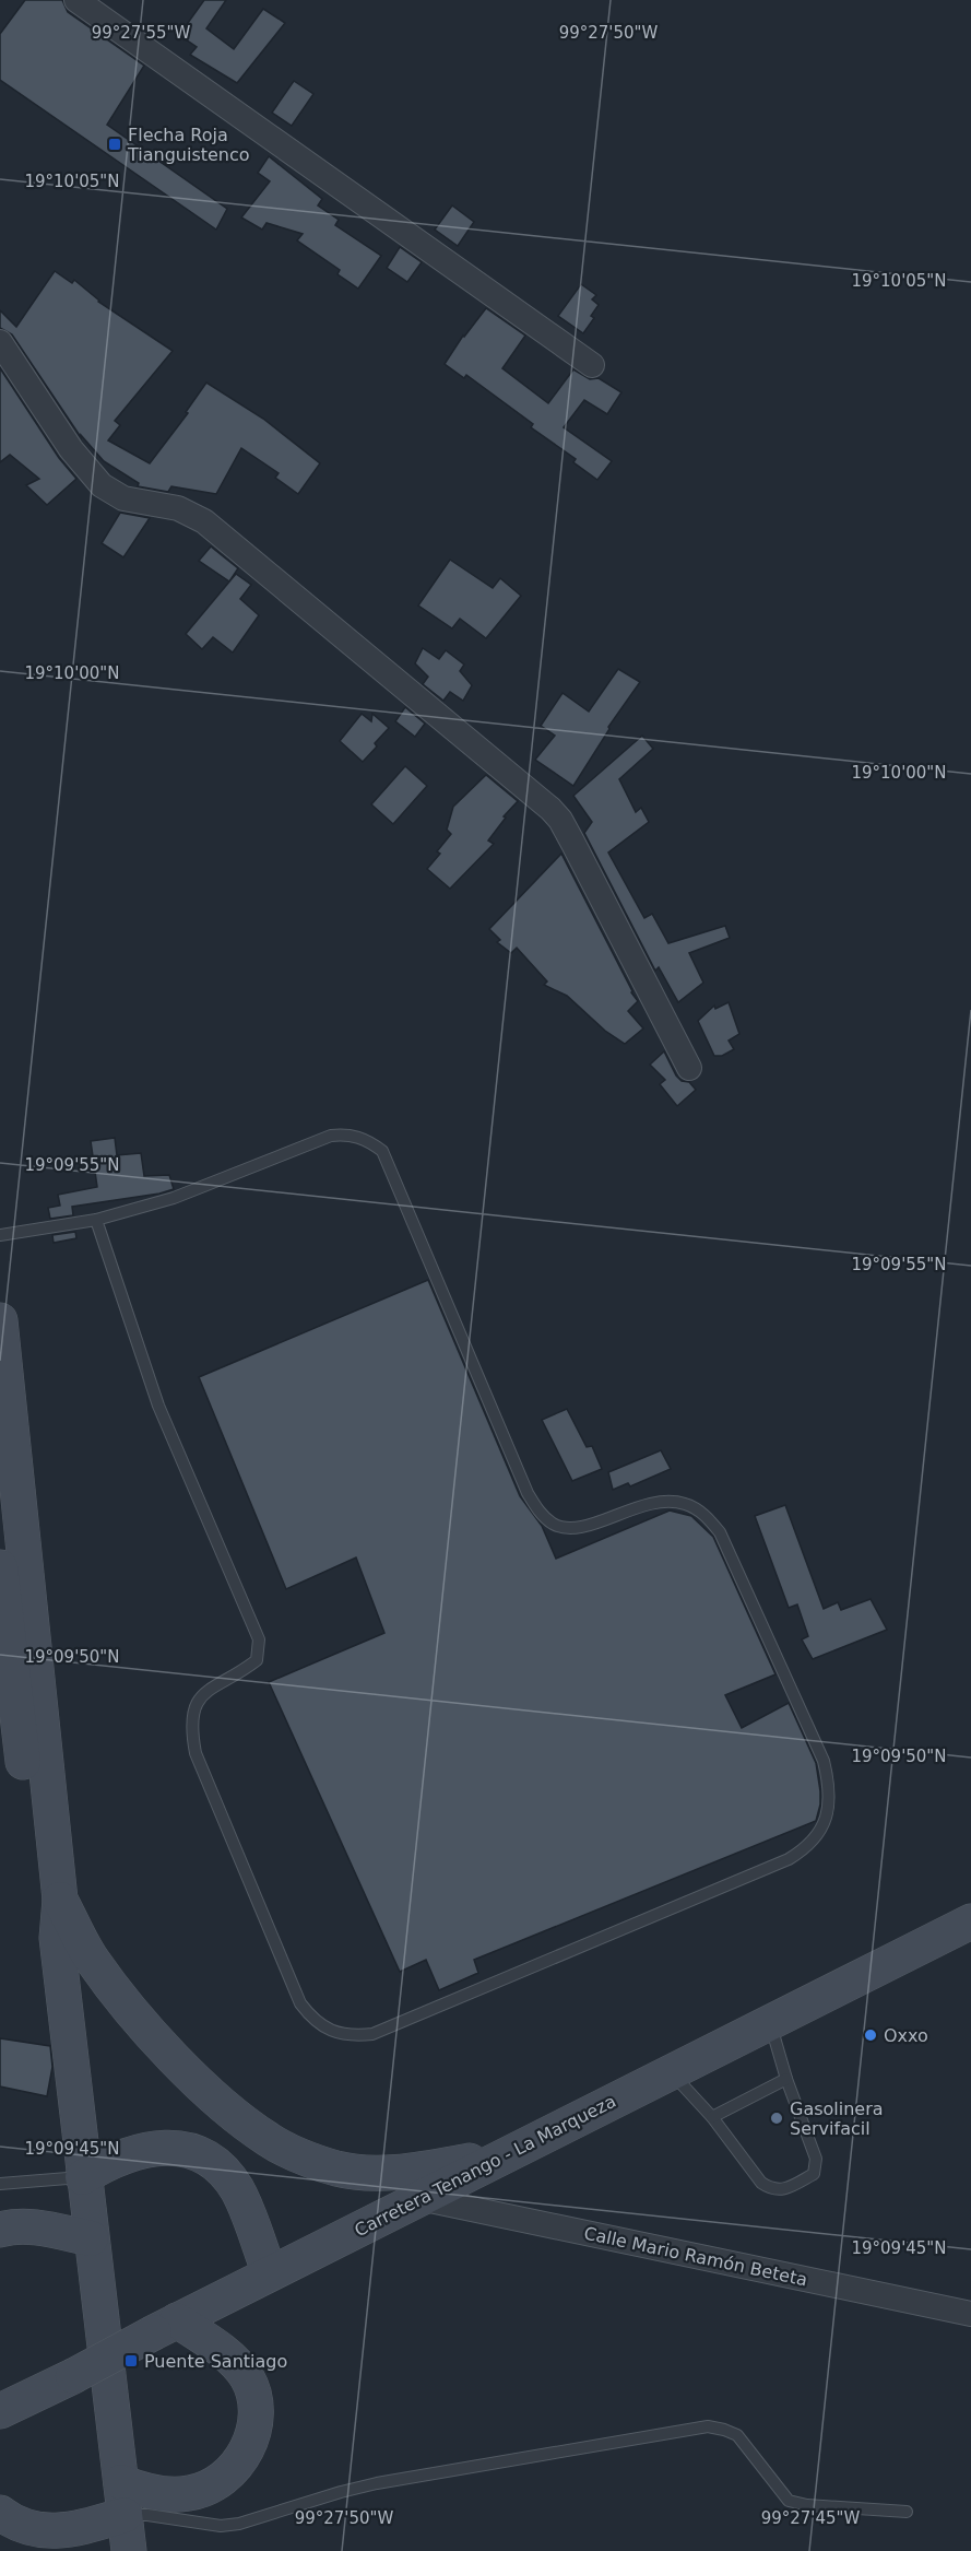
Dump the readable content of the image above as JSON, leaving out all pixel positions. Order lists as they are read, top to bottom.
{
  "streets": {
    "main road": ["Carretera Tenango - La Marqueza"],
    "street": ["Calle Mario Ramón Beteta"]
  },
  "crossings": [
    ["Carretera Tenango - La Marqueza", "Calle Mario Ramón Beteta"]
  ],
  "places": {
    "transit": ["Flecha Roja Tianguistenco", "Puente Santiago"],
    "other": ["Oxxo", "Gasolinera Servifacil"]
  },
  "coordinates": [
    "99°27'55\"W",
    "99°27'50\"W",
    "19°10'05\"N",
    "19°10'00\"N",
    "19°09'55\"N",
    "19°09'50\"N",
    "19°09'45\"N",
    "99°27'45\"W"
  ]
}
